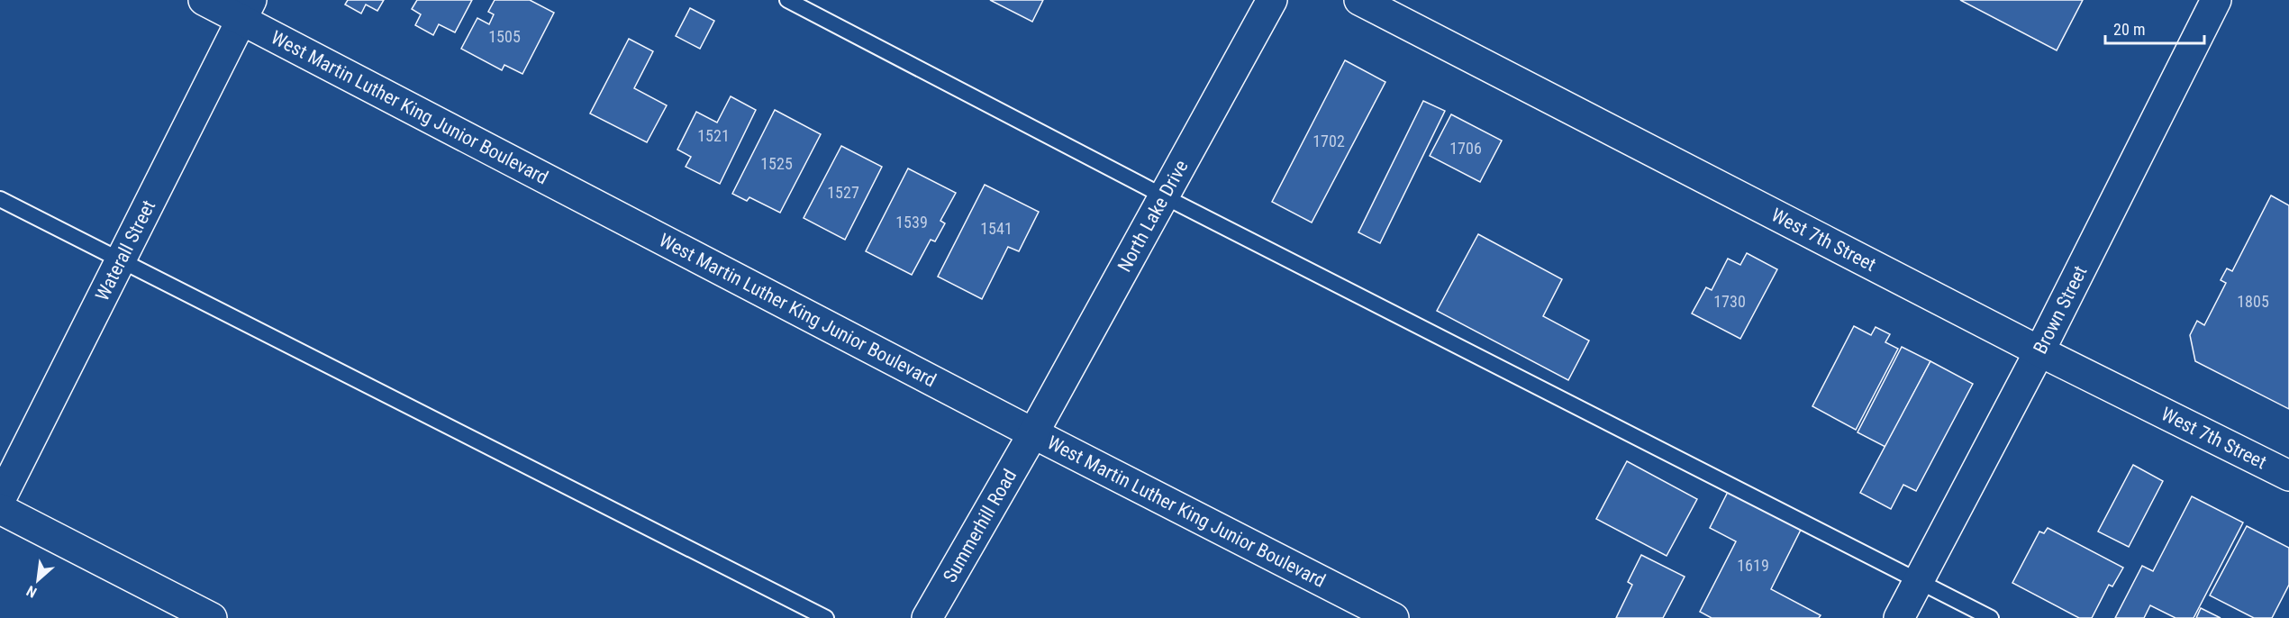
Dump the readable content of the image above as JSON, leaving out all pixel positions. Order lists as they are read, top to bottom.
{
  "streets": {
    "main road": [
      "West Martin Luther King Junior Boulevard",
      "North Lake Drive",
      "West 7th Street",
      "Waterall Street",
      "Brown Street",
      "Summerhill Road"
    ]
  },
  "crossings": [
    ["West Martin Luther King Junior Boulevard", "North Lake Drive"],
    ["West Martin Luther King Junior Boulevard", "Waterall Street"],
    ["West Martin Luther King Junior Boulevard", "Summerhill Road"],
    ["North Lake Drive", "Summerhill Road"],
    ["West 7th Street", "Brown Street"]
  ],
  "house_numbers": [
    "1505",
    "1521",
    "1702",
    "1706",
    "1525",
    "1527",
    "1539",
    "1541",
    "1730",
    "1805",
    "1619"
  ],
  "scale_bar": "20 m",
  "north": "bottom left"
}
